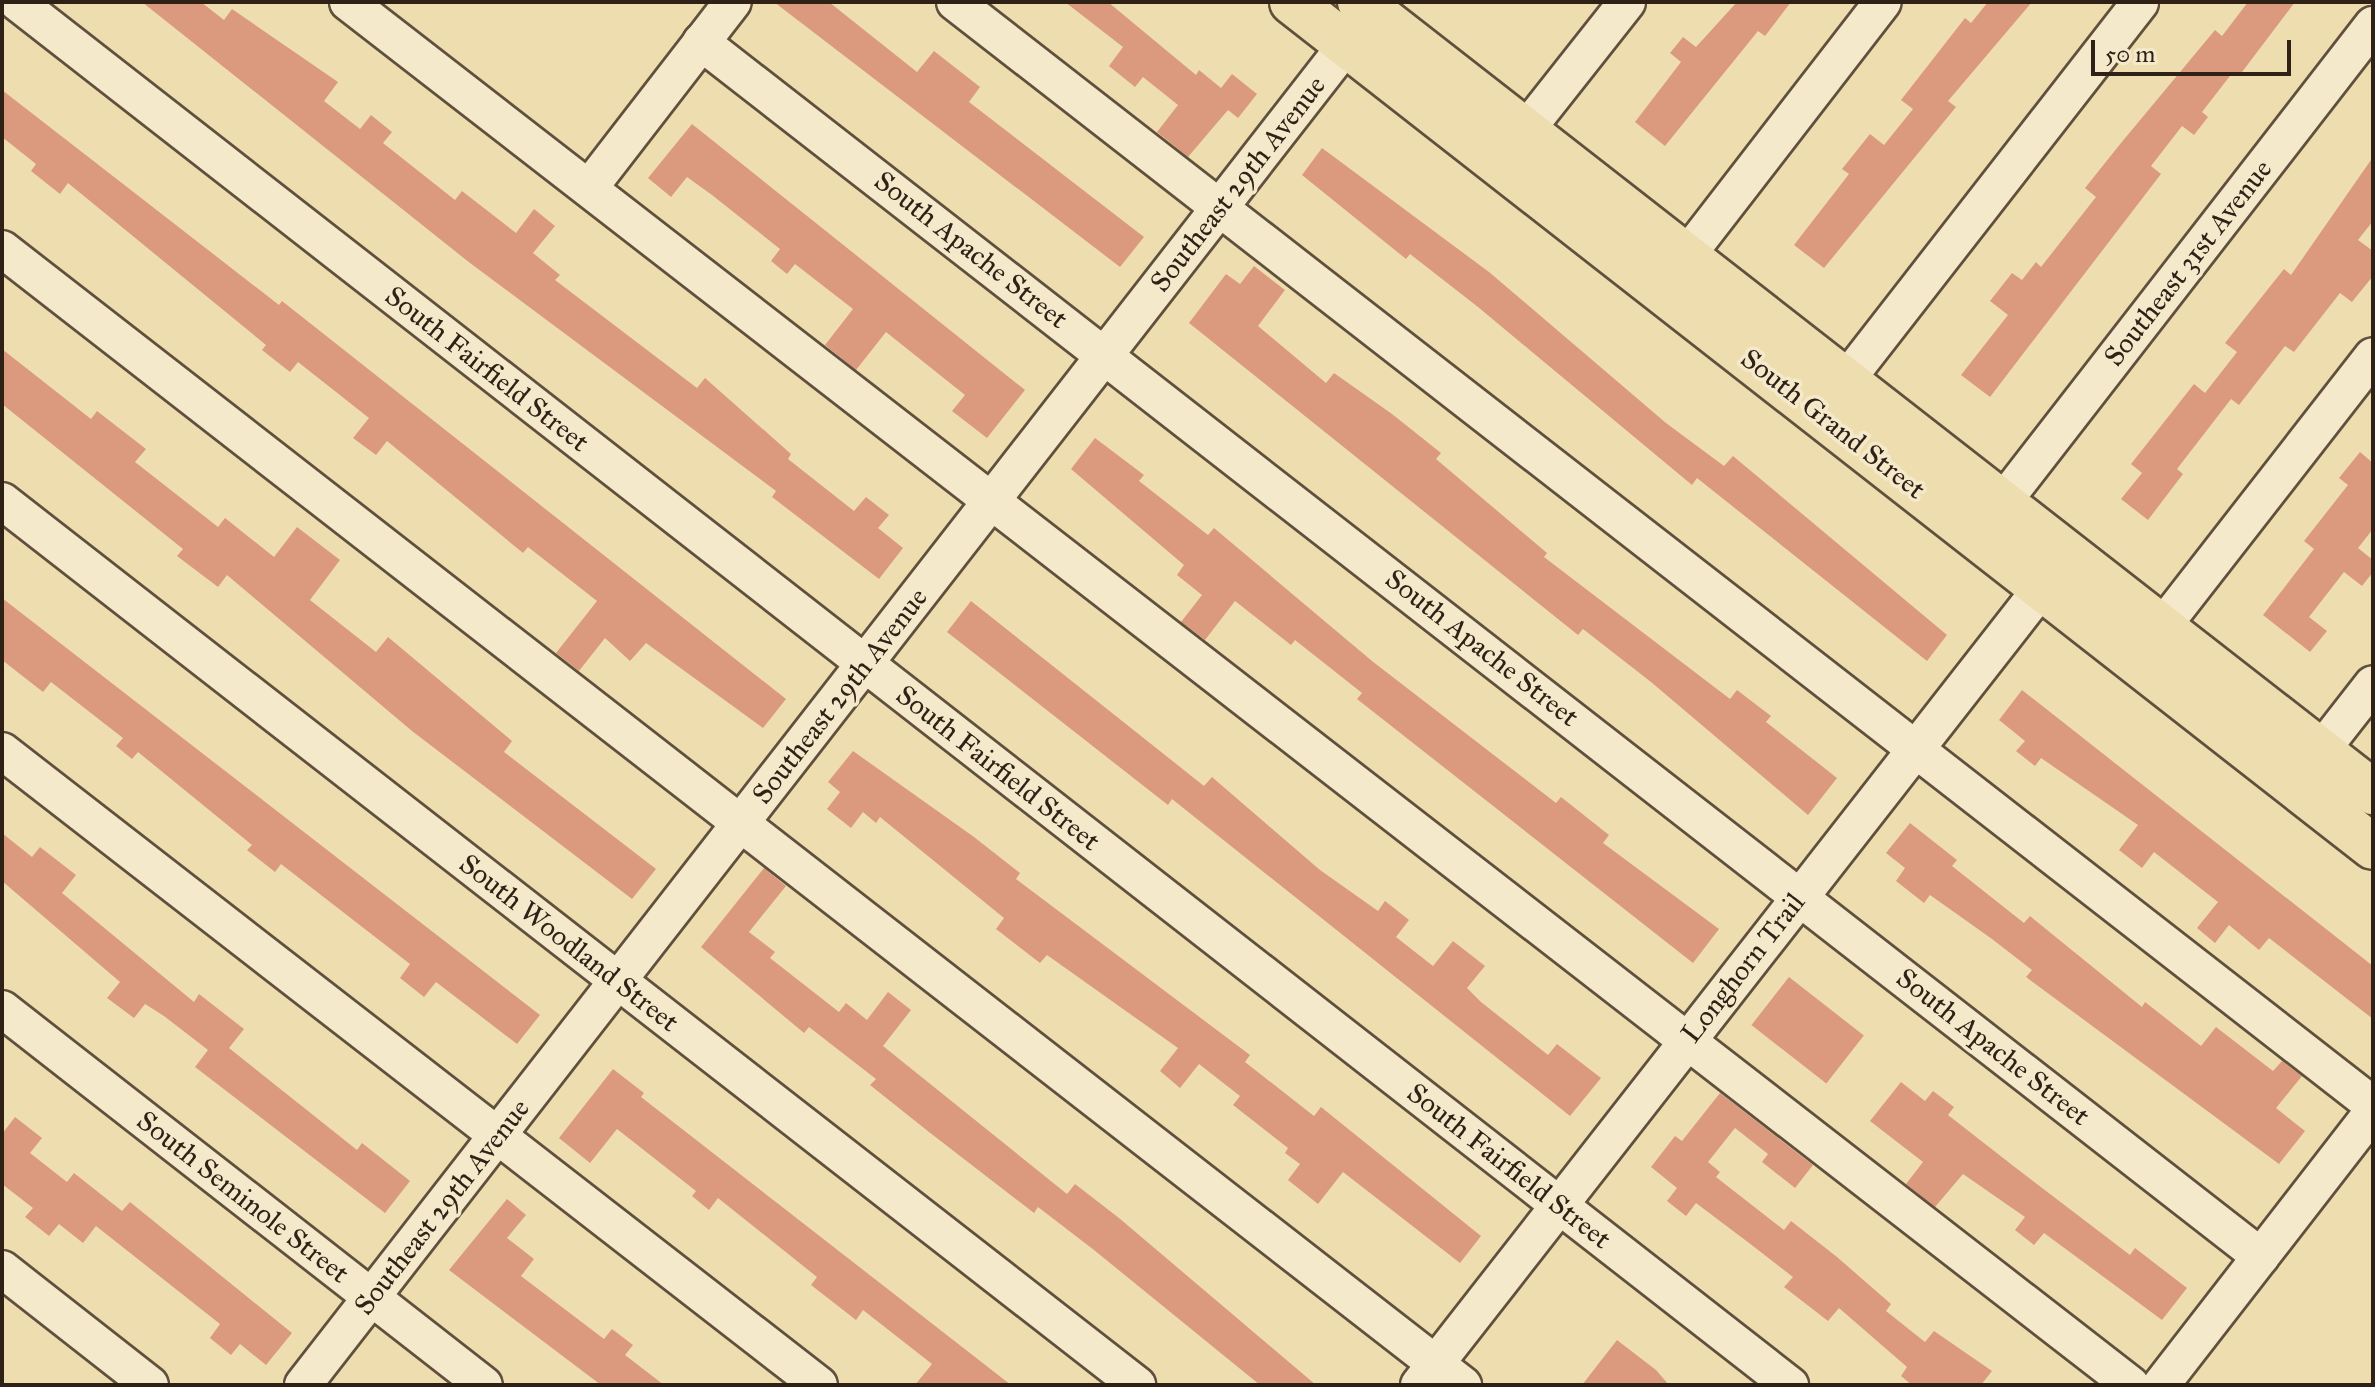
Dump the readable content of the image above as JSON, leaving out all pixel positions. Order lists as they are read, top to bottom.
{
  "streets": {
    "main road": ["South Grand Street"],
    "street": [
      "Southeast 29th Avenue",
      "South Apache Street",
      "Southeast 31st Avenue",
      "South Fairfield Street",
      "South Woodland Street",
      "Longhorn Trail",
      "South Seminole Street"
    ]
  },
  "crossings": [
    ["Southeast 29th Avenue", "South Apache Street"],
    ["Southeast 29th Avenue", "South Fairfield Street"],
    ["Southeast 29th Avenue", "South Grand Street"],
    ["Southeast 29th Avenue", "South Woodland Street"],
    ["Southeast 29th Avenue", "South Seminole Street"],
    ["South Apache Street", "Longhorn Trail"],
    ["Southeast 31st Avenue", "South Grand Street"],
    ["South Fairfield Street", "Longhorn Trail"],
    ["South Grand Street", "Longhorn Trail"]
  ],
  "scale_bar": "50 m"
}
